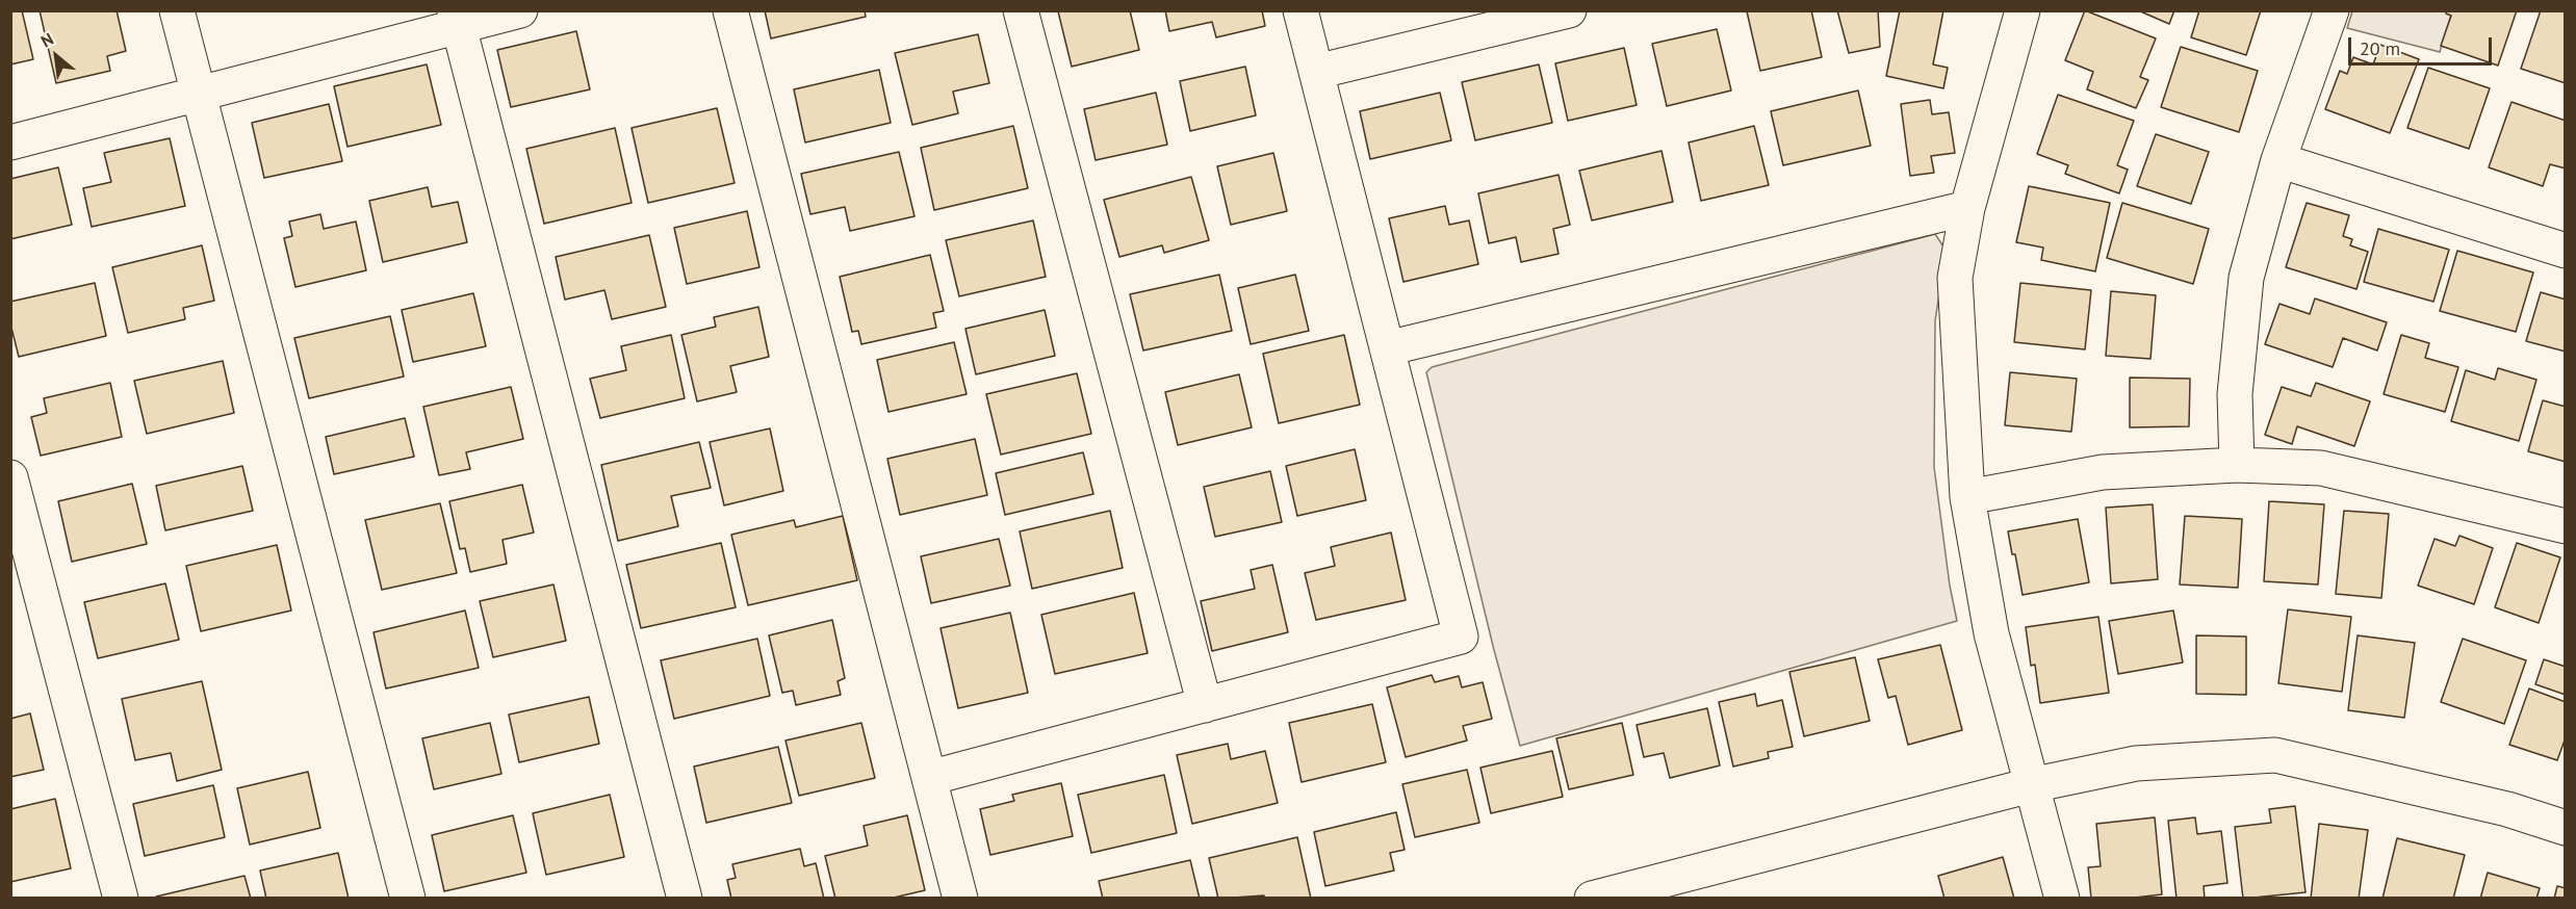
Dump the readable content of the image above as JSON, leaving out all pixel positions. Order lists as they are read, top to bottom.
{
  "scale_bar": "20 m",
  "north": "top left"
}
